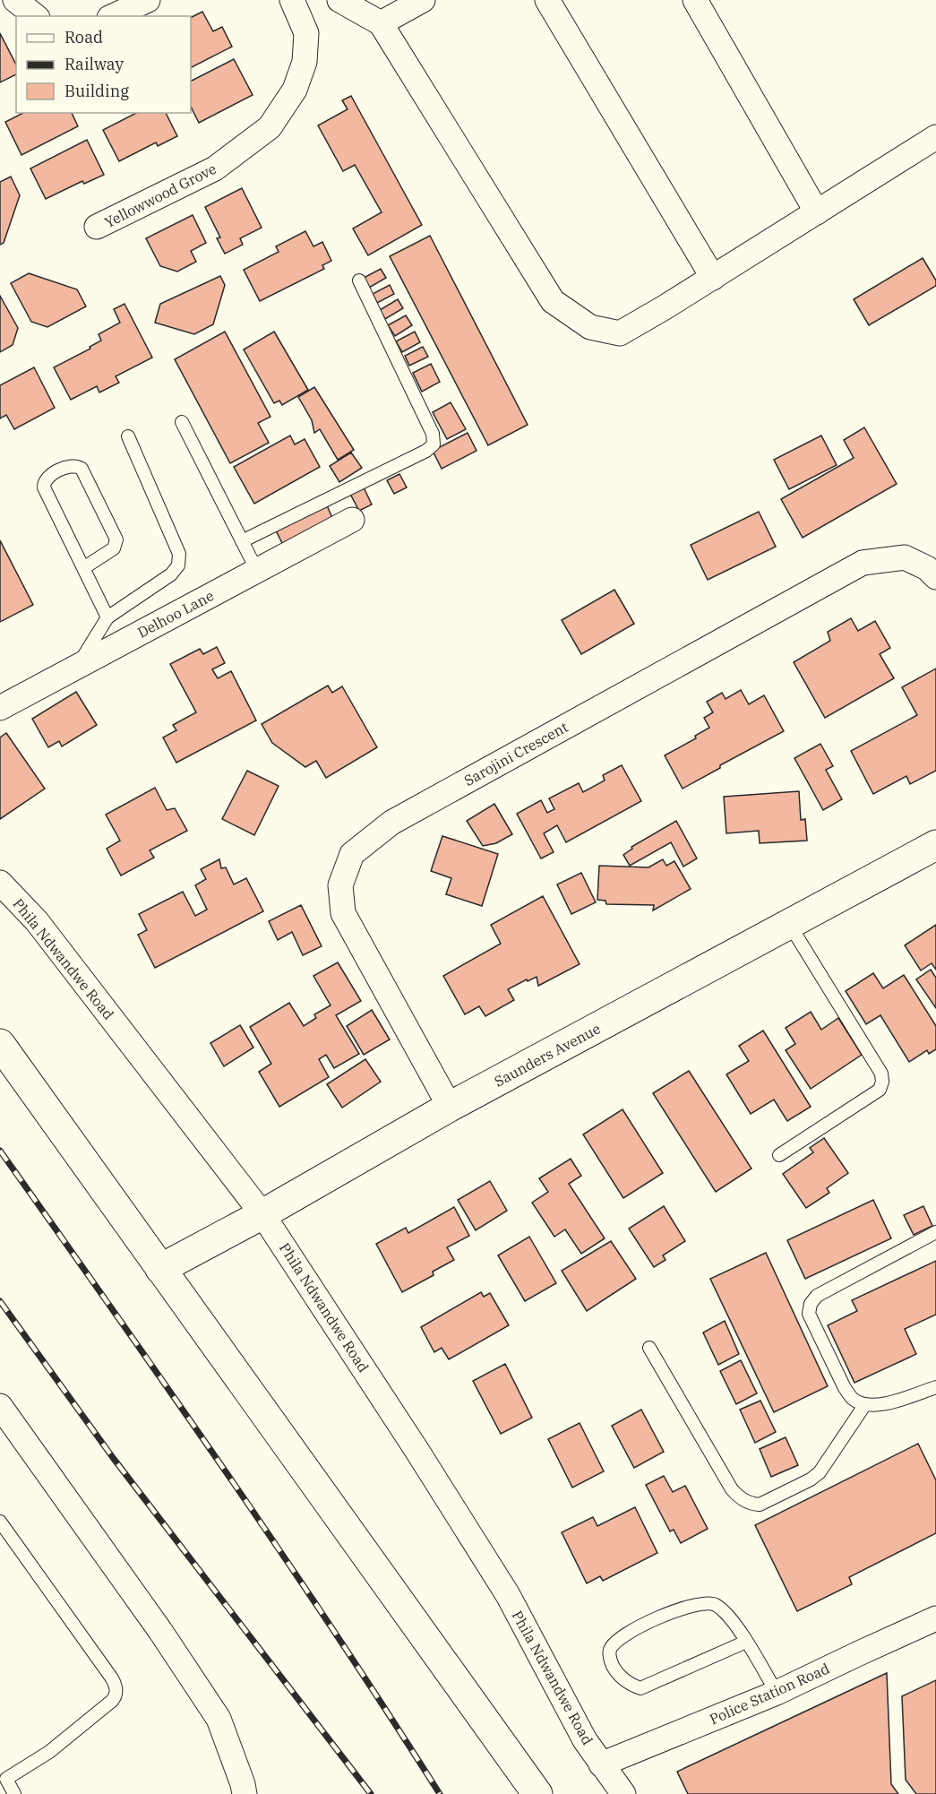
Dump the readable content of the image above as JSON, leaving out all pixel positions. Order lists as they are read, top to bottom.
{
  "streets": {
    "street": [
      "Yellowwood Grove",
      "Delhoo Lane",
      "Sarojini Crescent",
      "Phila Ndwandwe Road",
      "Saunders Avenue",
      "Police Station Road"
    ]
  },
  "crossings": [
    ["Sarojini Crescent", "Saunders Avenue"],
    ["Phila Ndwandwe Road", "Saunders Avenue"],
    ["Phila Ndwandwe Road", "Police Station Road"]
  ],
  "legend": ["Road", "Railway", "Building"]
}
